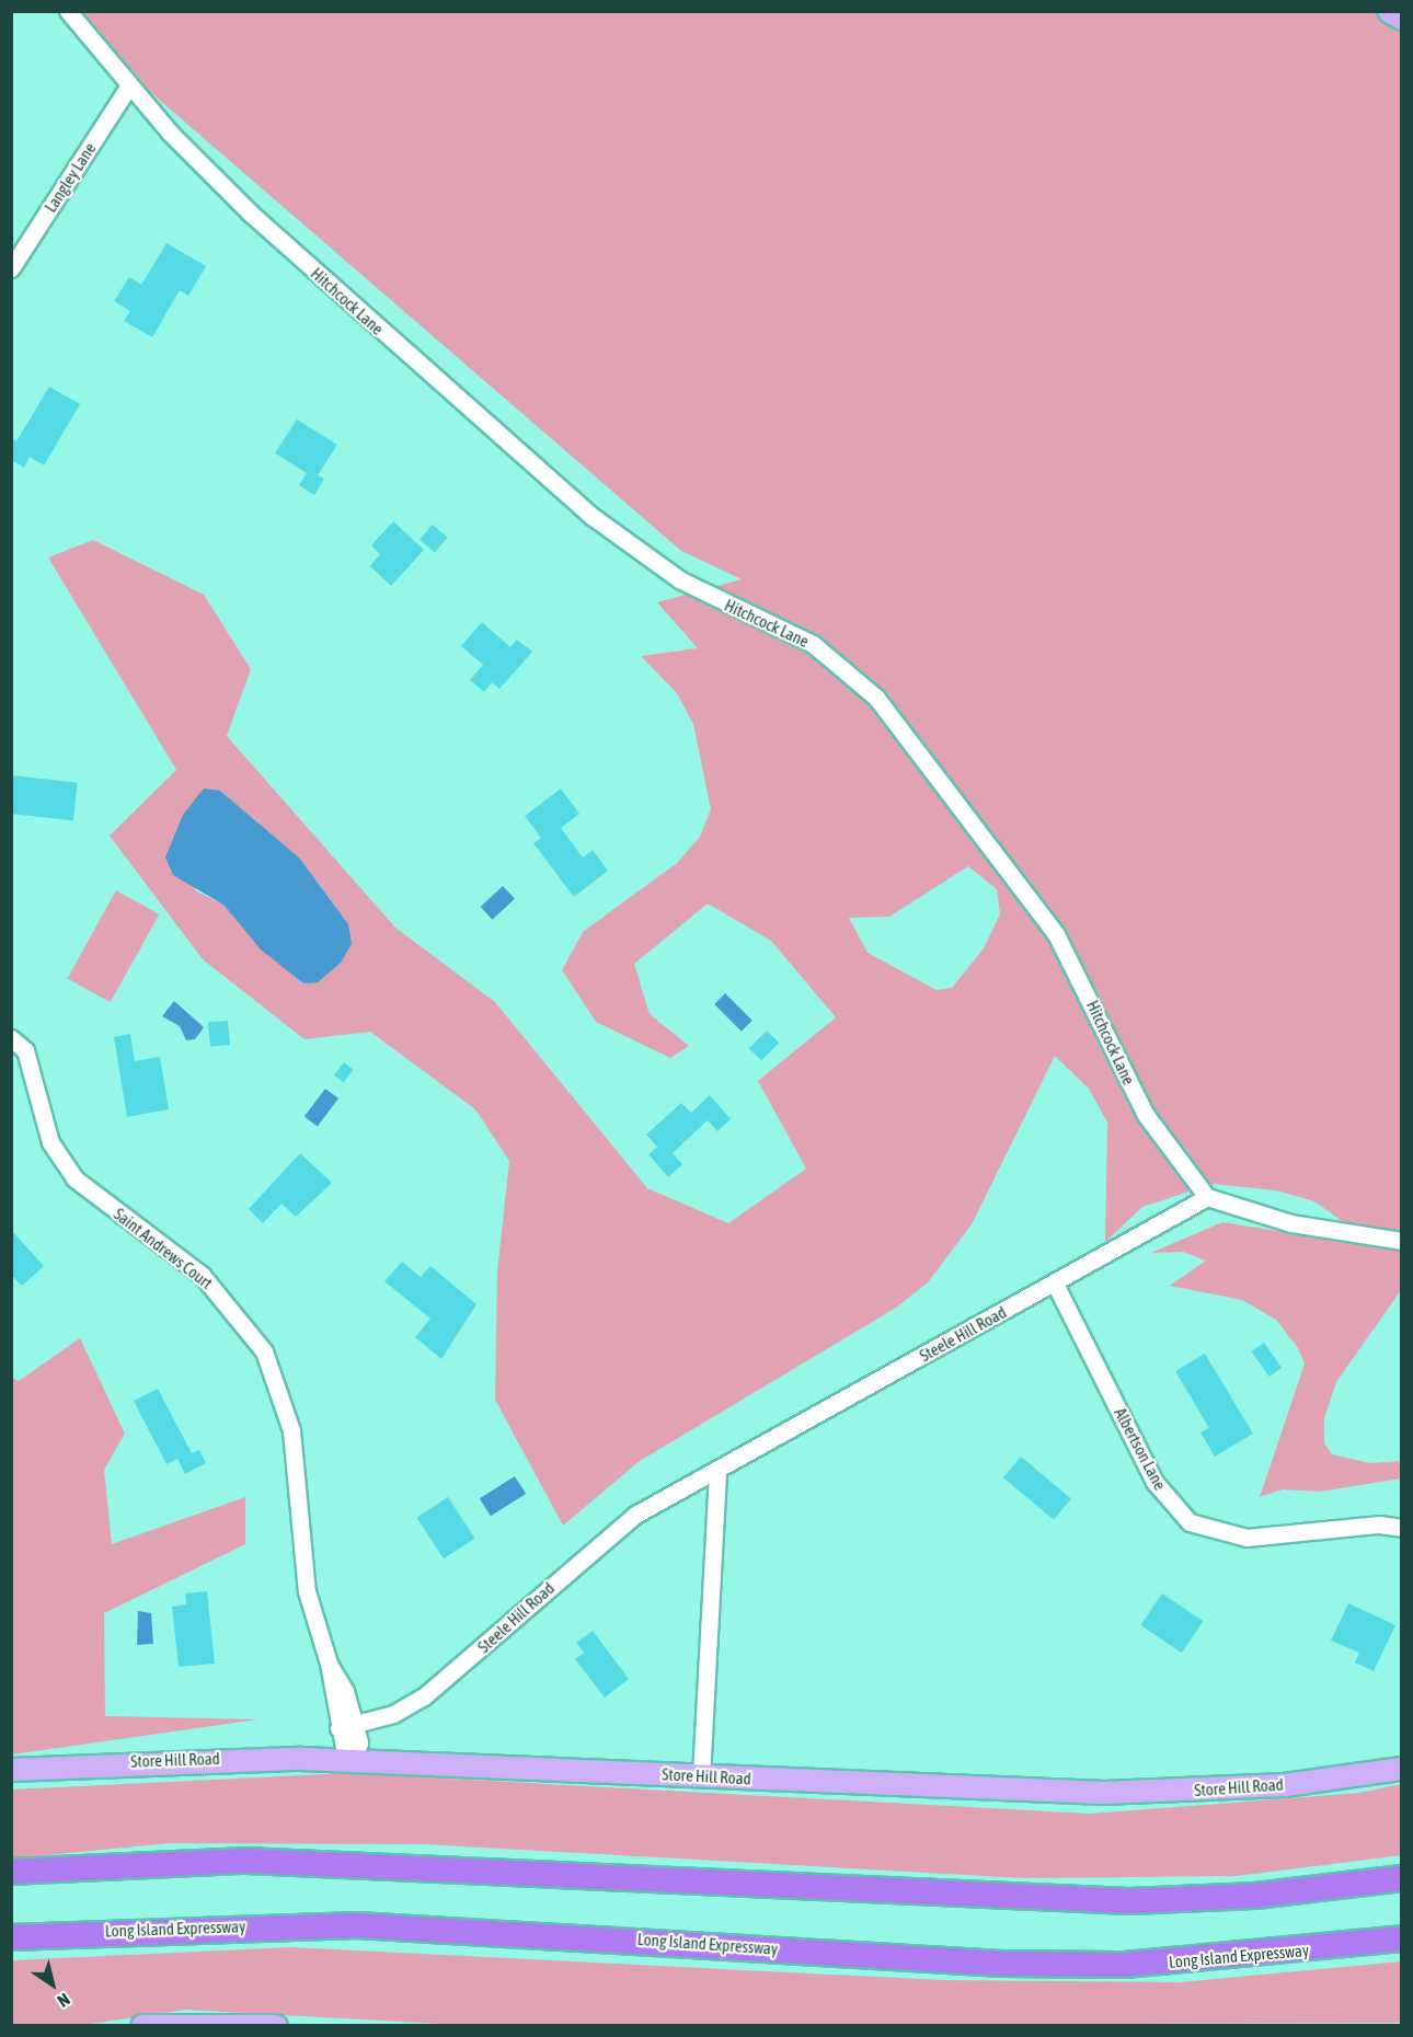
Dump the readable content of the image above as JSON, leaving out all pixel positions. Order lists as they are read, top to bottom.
{
  "streets": {
    "highway": ["Long Island Expressway"],
    "main road": ["Store Hill Road"],
    "street": [
      "Langley Lane",
      "Hitchcock Lane",
      "Saint Andrews Court",
      "Steele Hill Road",
      "Albertson Lane"
    ]
  },
  "crossings": [
    ["Langley Lane", "Hitchcock Lane"],
    ["Hitchcock Lane", "Steele Hill Road"],
    ["Saint Andrews Court", "Steele Hill Road"],
    ["Saint Andrews Court", "Store Hill Road"],
    ["Steele Hill Road", "Albertson Lane"]
  ],
  "north": "bottom right"
}
